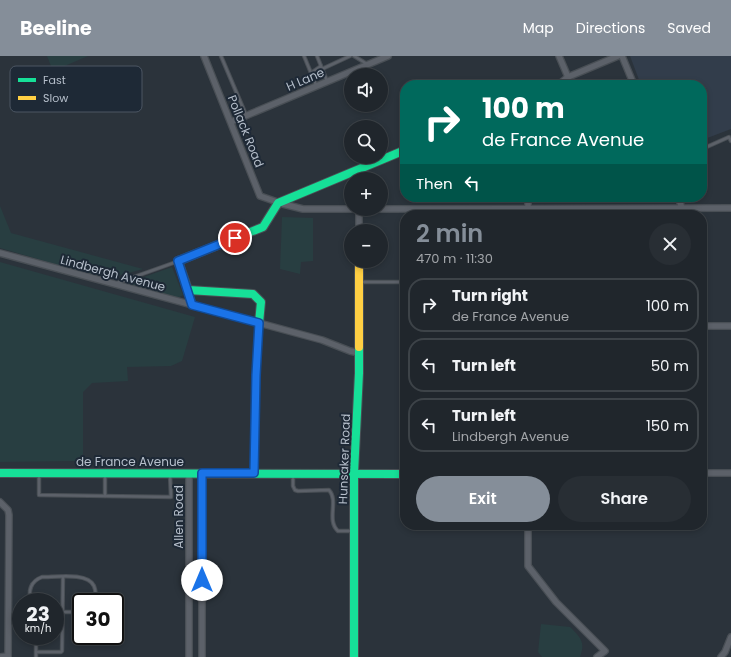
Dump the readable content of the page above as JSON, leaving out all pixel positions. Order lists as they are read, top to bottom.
{
  "streets": {
    "street": [
      "H Lane",
      "Pollack Road",
      "Lindbergh Avenue",
      "Hunsaker Road",
      "de France Avenue",
      "Allen Road"
    ]
  },
  "crossings": [
    ["H Lane", "Pollack Road"],
    ["Lindbergh Avenue", "Hunsaker Road"],
    ["Hunsaker Road", "de France Avenue"],
    ["de France Avenue", "Allen Road"]
  ],
  "legend": ["Fast", "Slow"],
  "page": {
    "header": "Beeline",
    "nav": ["Map", "Directions", "Saved"],
    "map_buttons": ["+", "−"],
    "turn": ["100 m", "de France Avenue"],
    "then": "Then",
    "heading": ["2 min", "470 m · 11:30"],
    "list": [
      {
        "name": "Turn right",
        "note": "de France Avenue",
        "value": "100 m"
      },
      {
        "name": "Turn left",
        "value": "50 m"
      },
      {
        "name": "Turn left",
        "note": "Lindbergh Avenue",
        "value": "150 m"
      }
    ],
    "buttons": ["Exit", "Share"],
    "speed": "23 km/h",
    "limit": "30"
  }
}
